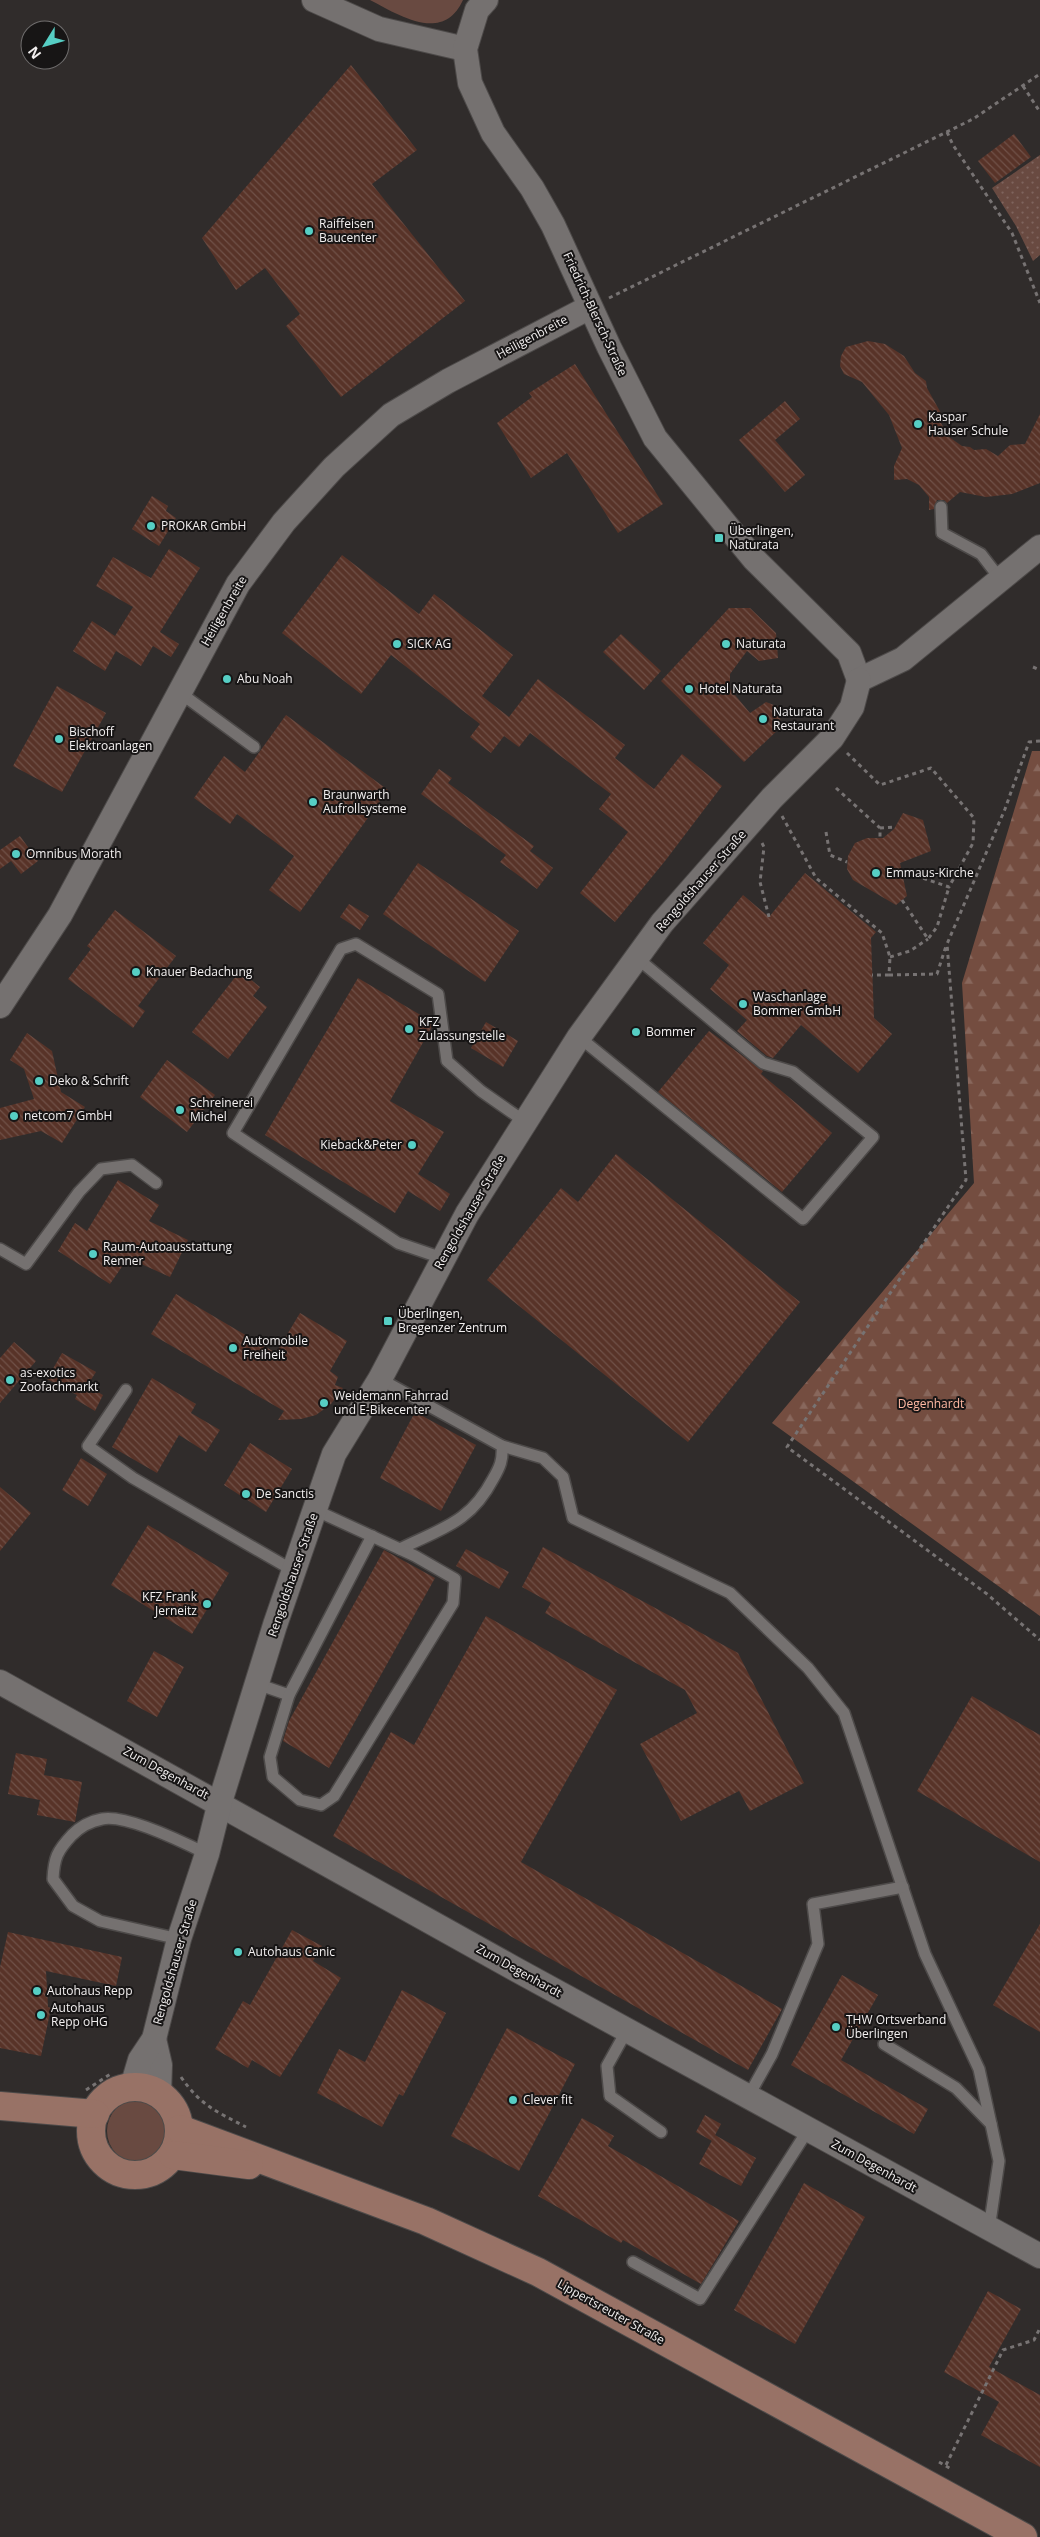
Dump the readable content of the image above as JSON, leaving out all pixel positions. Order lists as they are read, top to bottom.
{
  "streets": {
    "main road": ["Lippertsreuter Straße"],
    "street": [
      "Friedrich-Blersch-Straße",
      "Heiligenbreite",
      "Rengoldshauser Straße",
      "Zum Degenhardt"
    ]
  },
  "crossings": [
    ["Friedrich-Blersch-Straße", "Heiligenbreite"],
    ["Friedrich-Blersch-Straße", "Rengoldshauser Straße"],
    ["Rengoldshauser Straße", "Zum Degenhardt"],
    ["Rengoldshauser Straße", "Lippertsreuter Straße"]
  ],
  "parks": ["Degenhardt"],
  "places": {
    "other": [
      "Raiffeisen Baucenter",
      "Kaspar Hauser Schule",
      "PROKAR GmbH",
      "SICK AG",
      "Naturata",
      "Abu Noah",
      "Hotel Naturata",
      "Naturata Restaurant",
      "Bischoff Elektroanlagen",
      "Braunwarth Aufrollsysteme",
      "Omnibus Morath",
      "Emmaus-Kirche",
      "Knauer Bedachung",
      "Waschanlage Bommer GmbH",
      "KFZ Zulassungstelle",
      "Bommer",
      "Deko & Schrift",
      "Schreinerei Michel",
      "netcom7 GmbH",
      "Kieback&Peter",
      "Raum-Autoausstattung Renner",
      "Automobile Freiheit",
      "as-exotics Zoofachmarkt",
      "Weidemann Fahrrad und E-Bikecenter",
      "De Sanctis",
      "KFZ Frank Jerneitz",
      "Autohaus Canic",
      "Autohaus Repp",
      "Autohaus Repp oHG",
      "THW Ortsverband Überlingen",
      "Clever fit"
    ],
    "transit": ["Überlingen, Naturata", "Überlingen, Bregenzer Zentrum"]
  },
  "north": "bottom left"
}
